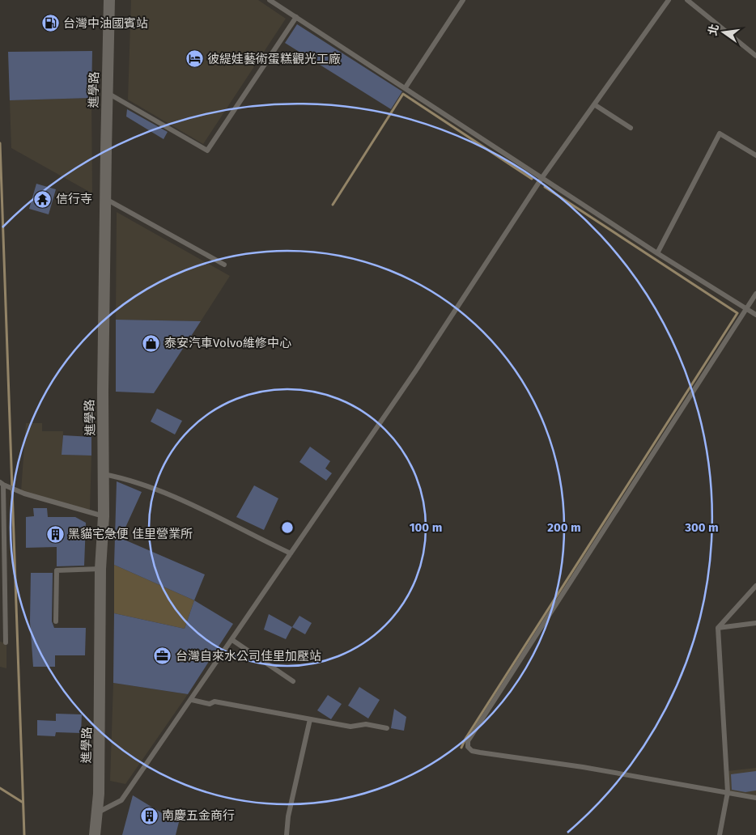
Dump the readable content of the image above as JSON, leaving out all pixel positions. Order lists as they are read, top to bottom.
{
  "streets": {
    "main road": ["進學路"]
  },
  "places": {
    "fuel station": ["台灣中油國賓站"],
    "hotel": ["彼緹娃藝術蛋糕觀光工廠"],
    "temple": ["信行寺"],
    "shop": ["泰安汽車Volvo維修中心"],
    "building": ["黑貓宅急便 佳里營業所", "南慶五金商行"],
    "office": ["台灣自來水公司佳里加壓站"]
  },
  "north": "left",
  "rings": ["100 m", "200 m", "300 m"]
}
